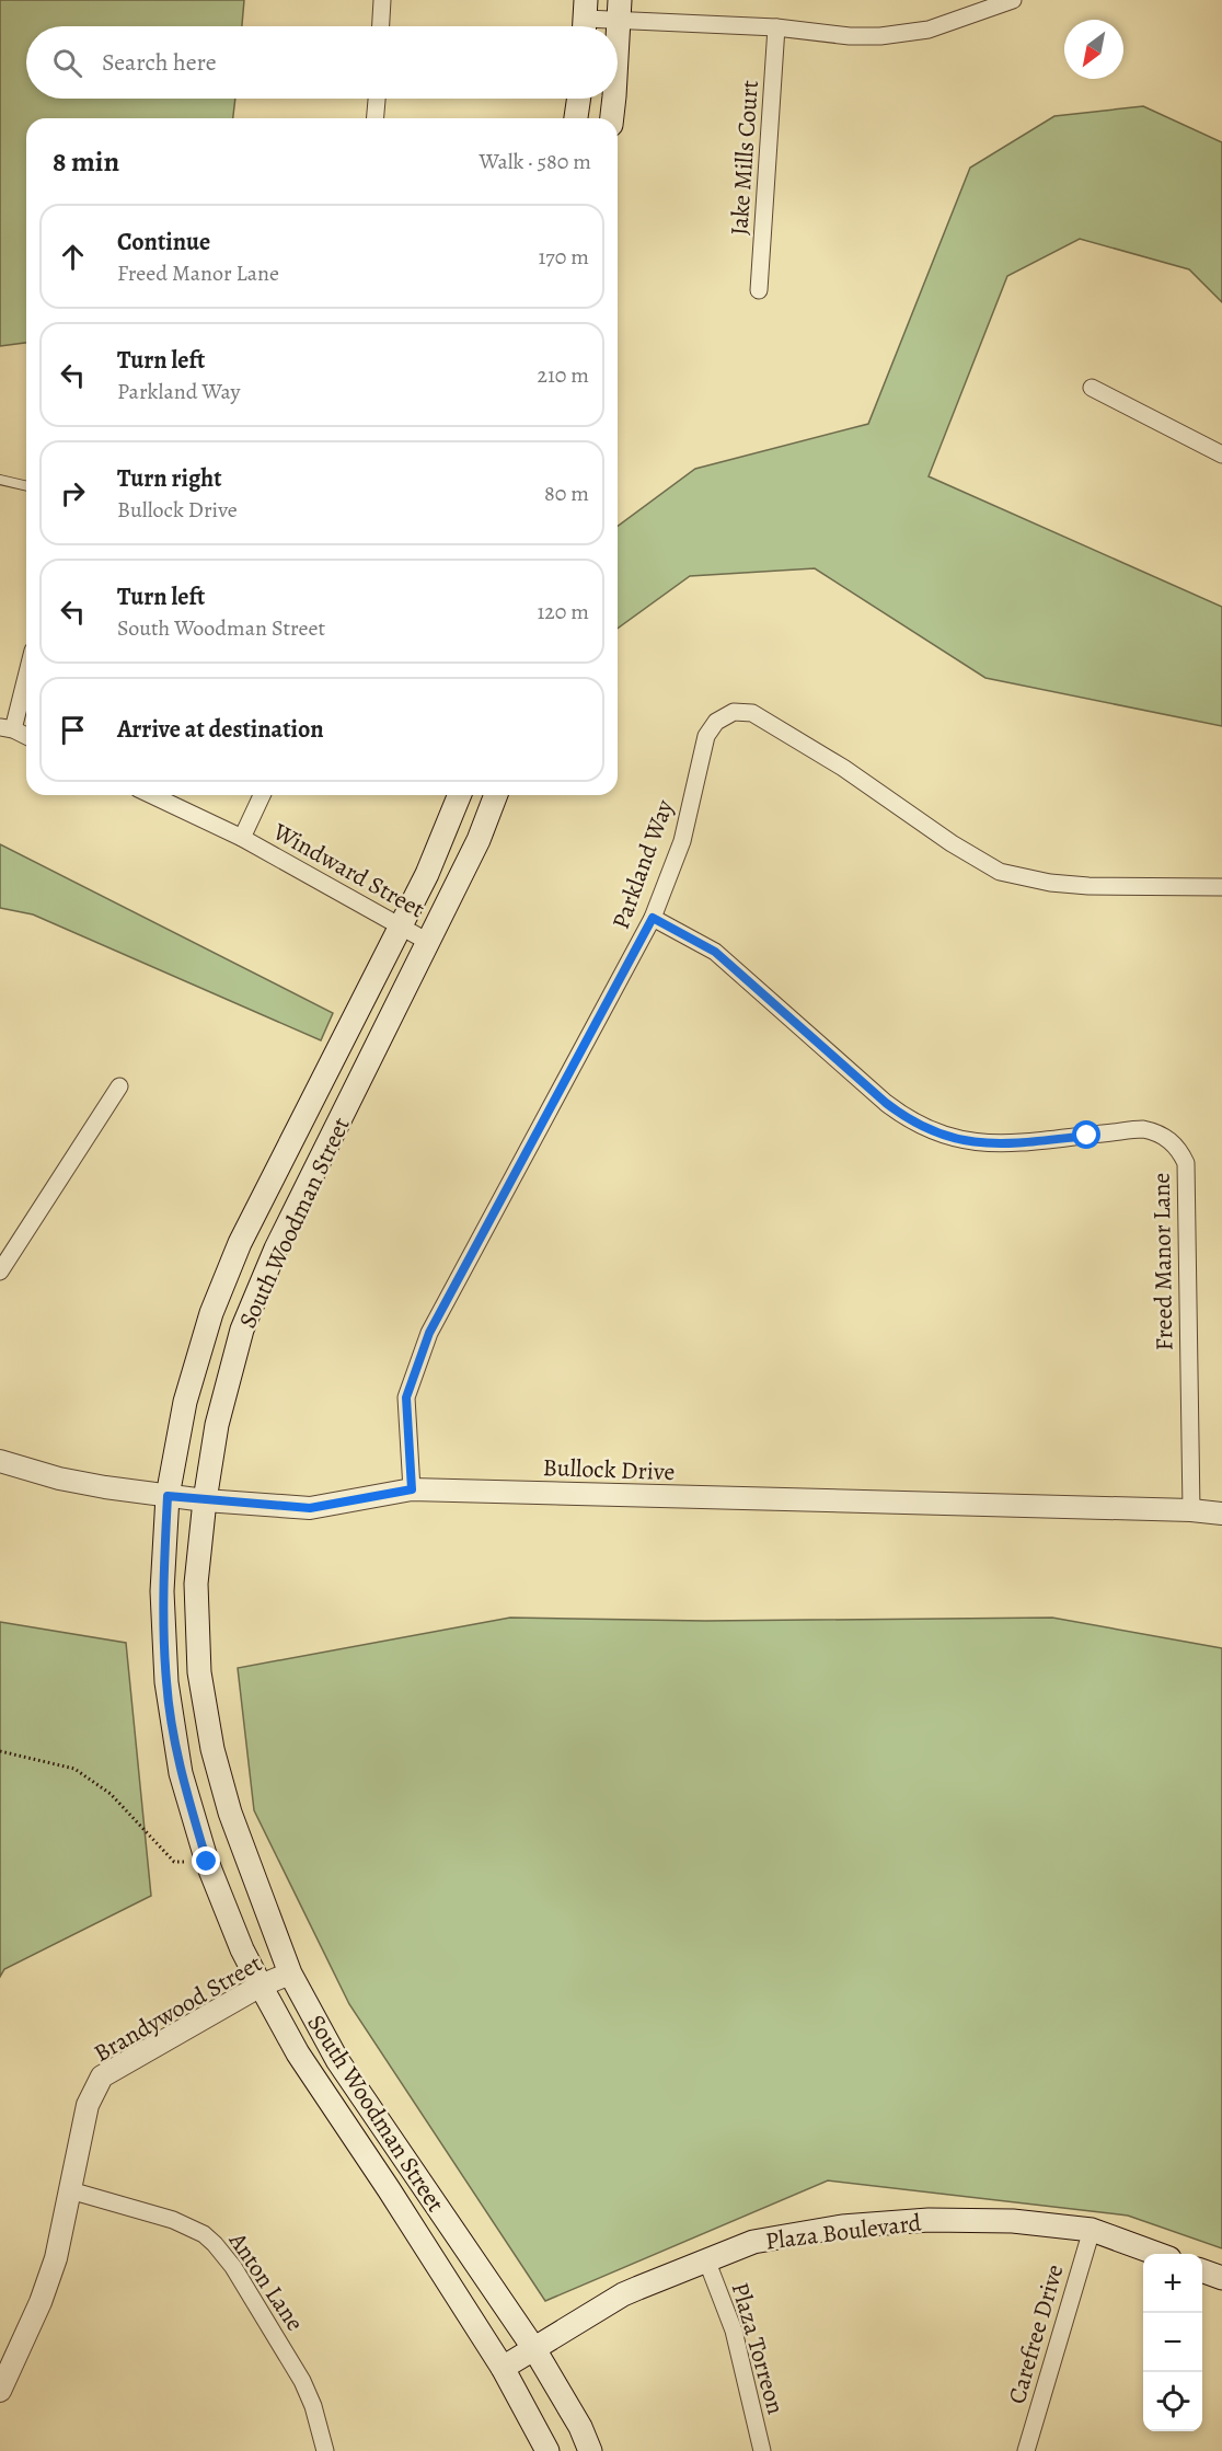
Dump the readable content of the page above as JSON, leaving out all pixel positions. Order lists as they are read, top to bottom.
{
  "streets": {
    "main road": ["South Woodman Street", "Plaza Boulevard"],
    "street": [
      "Jake Mills Court",
      "Parkland Way",
      "Windward Street",
      "Freed Manor Lane",
      "Bullock Drive",
      "Brandywood Street",
      "Anton Lane",
      "Carefree Drive",
      "Plaza Torreon"
    ]
  },
  "crossings": [
    ["Parkland Way", "Freed Manor Lane"],
    ["Parkland Way", "Bullock Drive"],
    ["Windward Street", "South Woodman Street"],
    ["South Woodman Street", "Bullock Drive"],
    ["South Woodman Street", "Brandywood Street"],
    ["South Woodman Street", "Plaza Boulevard"],
    ["Freed Manor Lane", "Bullock Drive"],
    ["Brandywood Street", "Anton Lane"],
    ["Plaza Boulevard", "Carefree Drive"],
    ["Plaza Boulevard", "Plaza Torreon"]
  ],
  "north": "bottom left",
  "page": {
    "search": "Search here",
    "heading": ["8 min", "Walk · 580 m"],
    "list": [
      ["Continue", "Freed Manor Lane", "170 m"],
      ["Turn left", "Parkland Way", "210 m"],
      ["Turn right", "Bullock Drive", "80 m"],
      ["Turn left", "South Woodman Street", "120 m"],
      "Arrive at destination"
    ],
    "map_buttons": ["+", "−"]
  }
}
